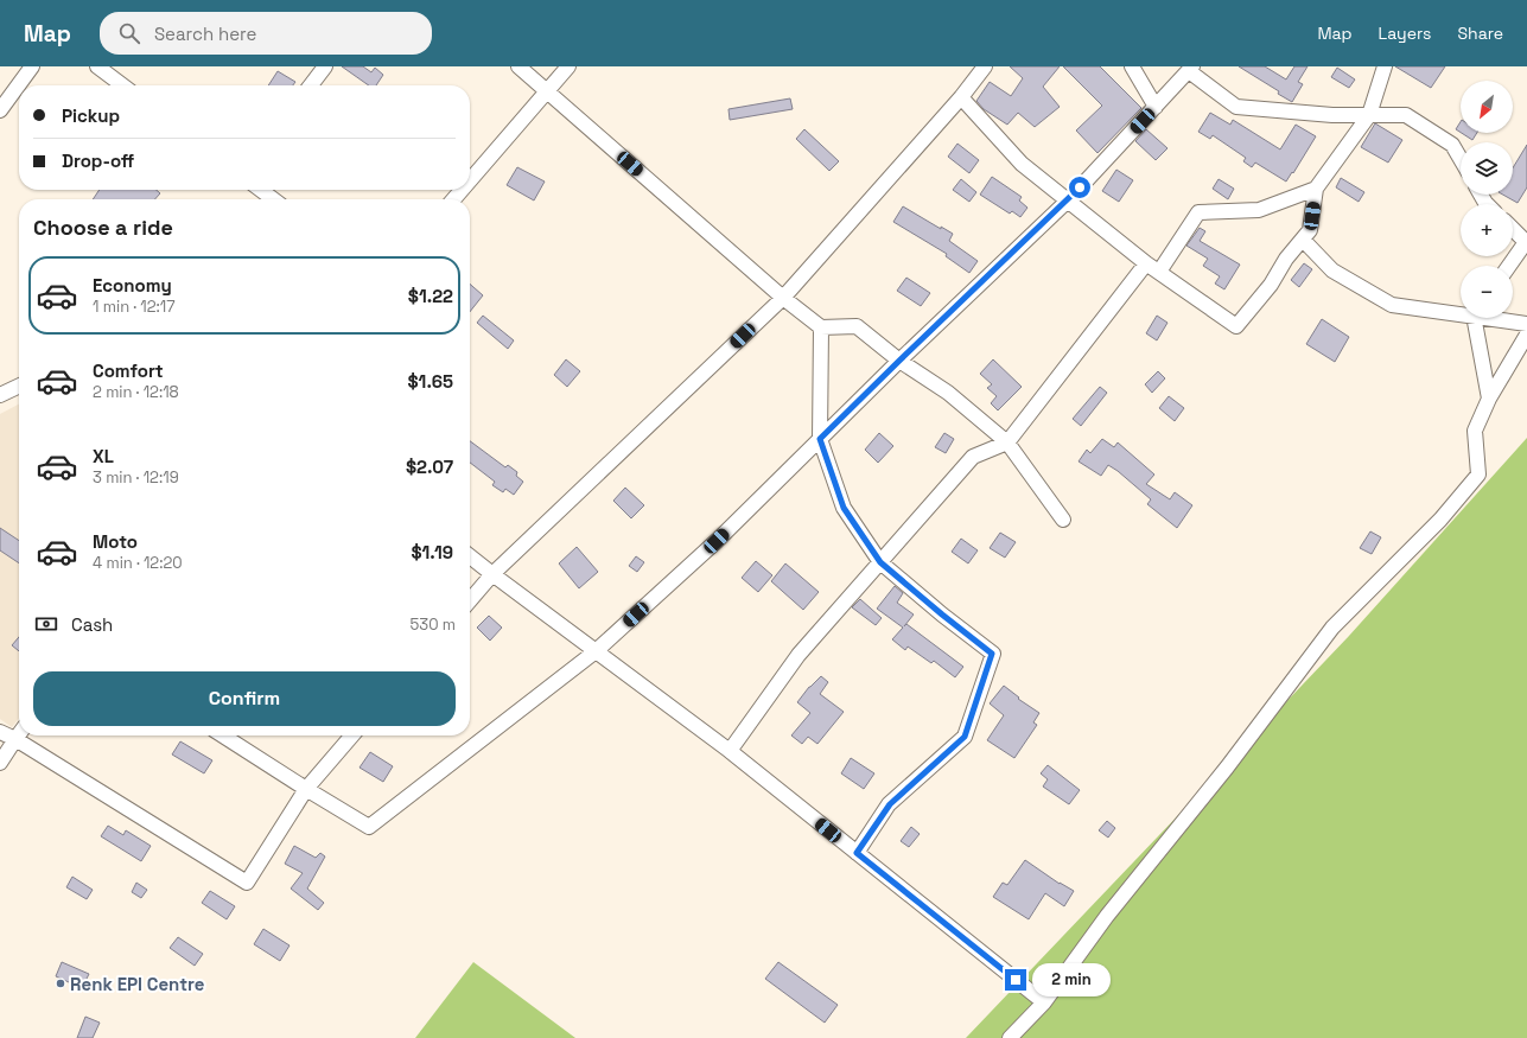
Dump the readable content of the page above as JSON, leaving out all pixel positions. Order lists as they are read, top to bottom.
{
  "places": ["Renk EPI Centre"],
  "north": "bottom left",
  "page": {
    "header": "Map",
    "search": "Search here",
    "nav": ["Map", "Layers", "Share"],
    "map_buttons": ["+", "−"],
    "banner": ["Pickup", "Drop-off"],
    "heading": "Choose a ride",
    "list": [
      {
        "name": "Economy",
        "note": "1 min · 12:17",
        "value": "$1.22"
      },
      {
        "name": "Comfort",
        "note": "2 min · 12:18",
        "value": "$1.65"
      },
      {
        "name": "XL",
        "note": "3 min · 12:19",
        "value": "$2.07"
      },
      {
        "name": "Moto",
        "note": "4 min · 12:20",
        "value": "$1.19"
      }
    ],
    "pay": ["Cash", "530 m"],
    "buttons": "Confirm",
    "bubble": "2 min"
  }
}
